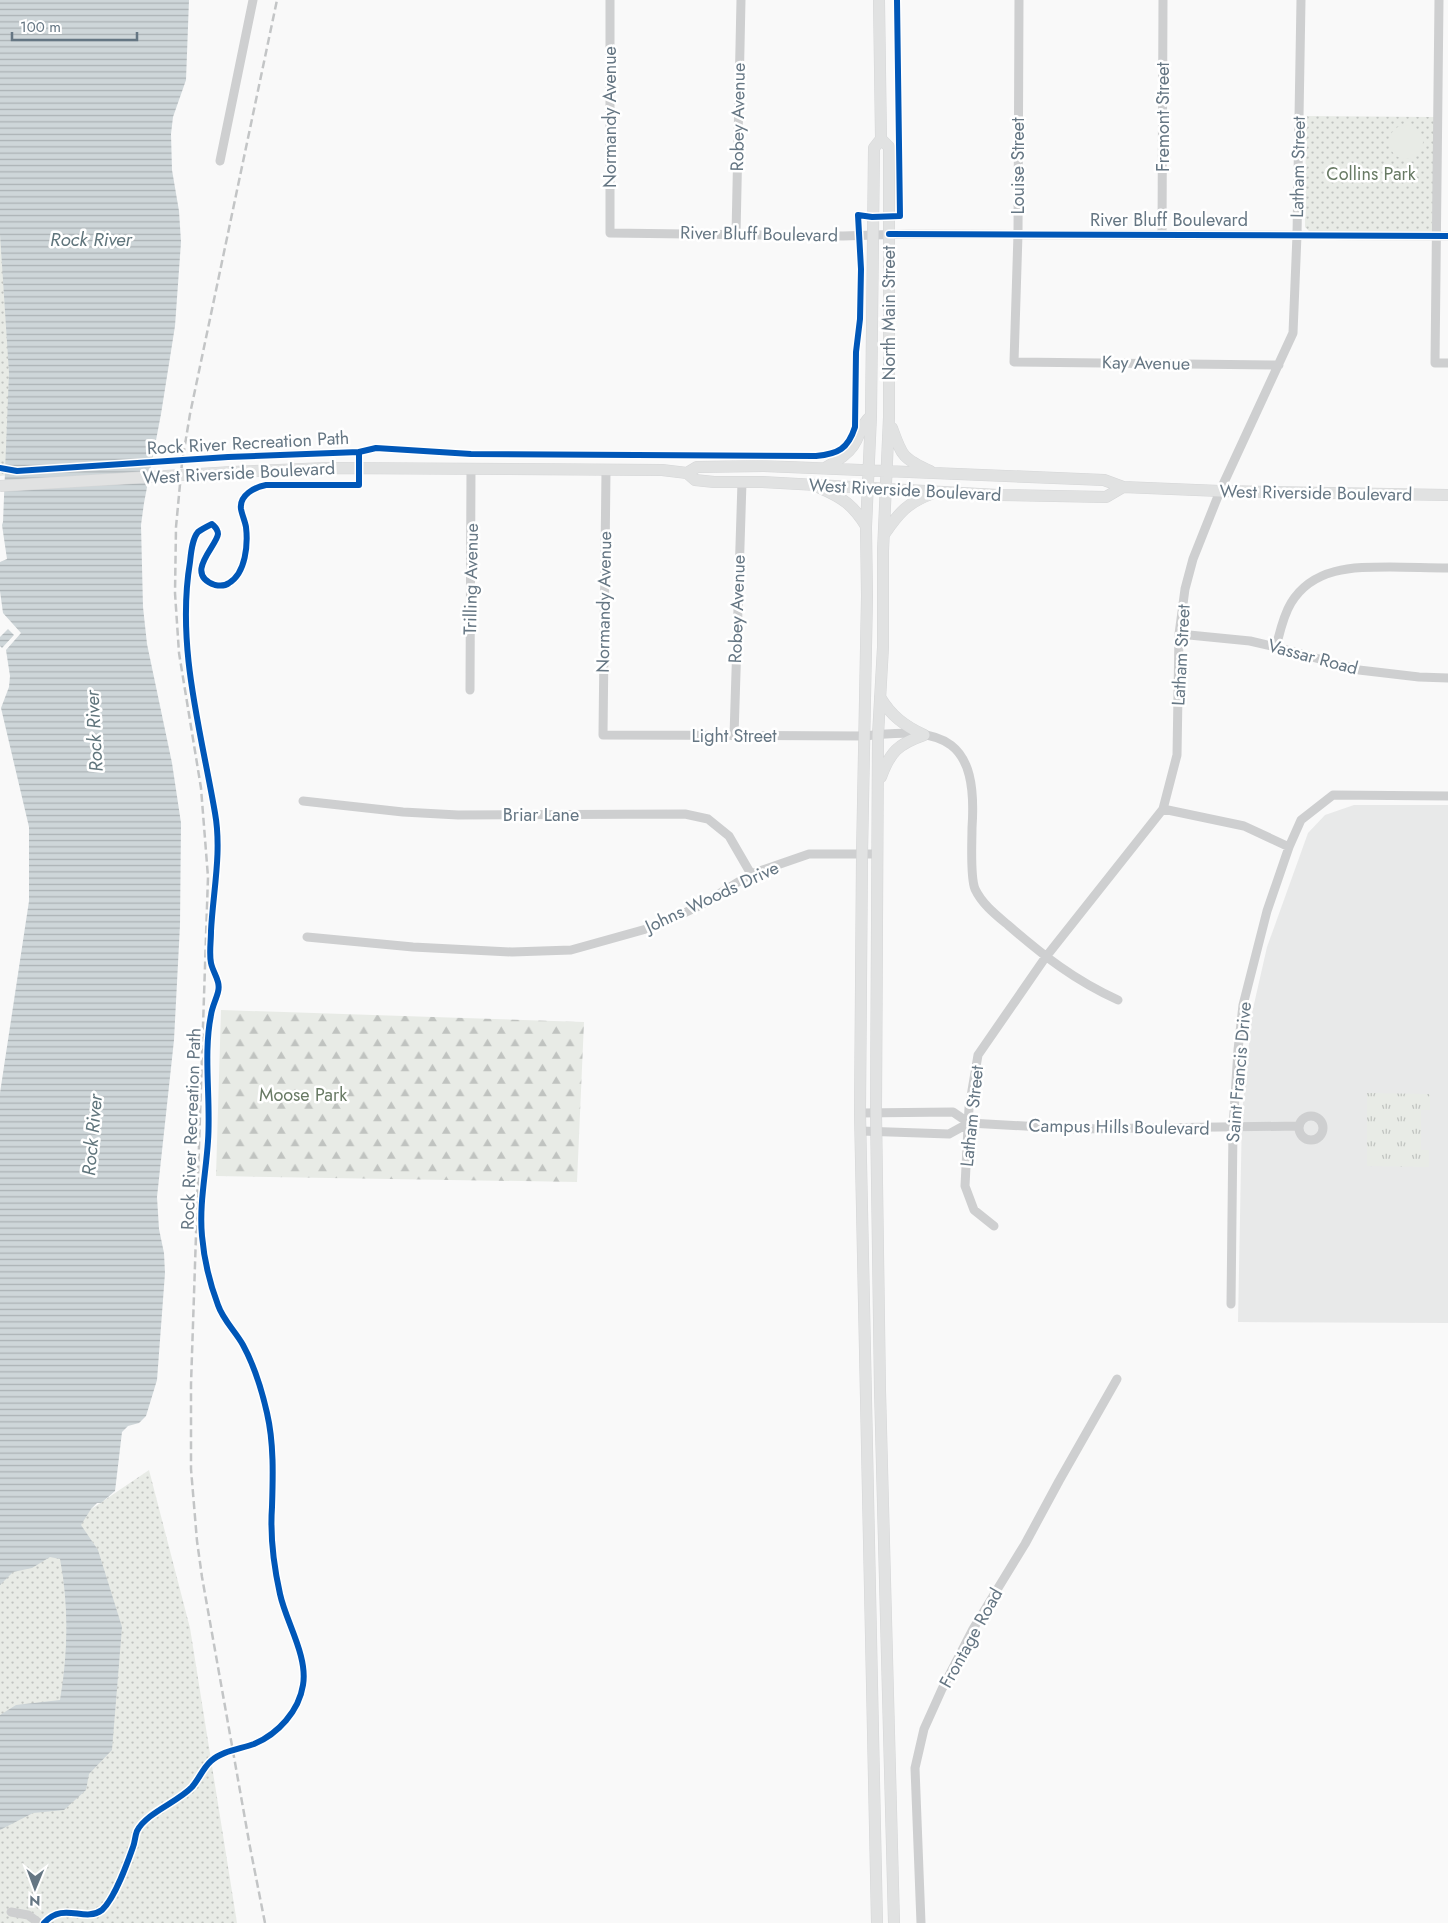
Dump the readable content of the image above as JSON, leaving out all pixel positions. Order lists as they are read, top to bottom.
{
  "streets": {
    "main road": ["North Main Street", "West Riverside Boulevard"],
    "street": [
      "Normandy Avenue",
      "Robey Avenue",
      "Fremont Street",
      "Louise Street",
      "Latham Street",
      "River Bluff Boulevard",
      "Kay Avenue",
      "Trilling Avenue",
      "Vassar Road",
      "Light Street",
      "Briar Lane",
      "Johns Woods Drive",
      "Saint Francis Drive",
      "Campus Hills Boulevard",
      "Frontage Road"
    ],
    "cycle path": ["Rock River Recreation Path"]
  },
  "crossings": [
    ["Normandy Avenue", "River Bluff Boulevard"],
    ["Normandy Avenue", "West Riverside Boulevard"],
    ["Normandy Avenue", "Light Street"],
    ["Robey Avenue", "River Bluff Boulevard"],
    ["Robey Avenue", "West Riverside Boulevard"],
    ["Robey Avenue", "Light Street"],
    ["Fremont Street", "River Bluff Boulevard"],
    ["Louise Street", "River Bluff Boulevard"],
    ["Louise Street", "Kay Avenue"],
    ["Latham Street", "River Bluff Boulevard"],
    ["Latham Street", "Kay Avenue"],
    ["Latham Street", "West Riverside Boulevard"],
    ["Latham Street", "Vassar Road"],
    ["Latham Street", "Light Street"],
    ["Latham Street", "Campus Hills Boulevard"],
    ["River Bluff Boulevard", "North Main Street"],
    ["North Main Street", "West Riverside Boulevard"],
    ["North Main Street", "Light Street"],
    ["North Main Street", "Johns Woods Drive"],
    ["North Main Street", "Campus Hills Boulevard"],
    ["West Riverside Boulevard", "Trilling Avenue"],
    ["Briar Lane", "Johns Woods Drive"],
    ["Saint Francis Drive", "Campus Hills Boulevard"]
  ],
  "water": ["Rock River"],
  "parks": ["Collins Park", "Moose Park"],
  "scale_bar": "100 m",
  "north": "bottom"
}
